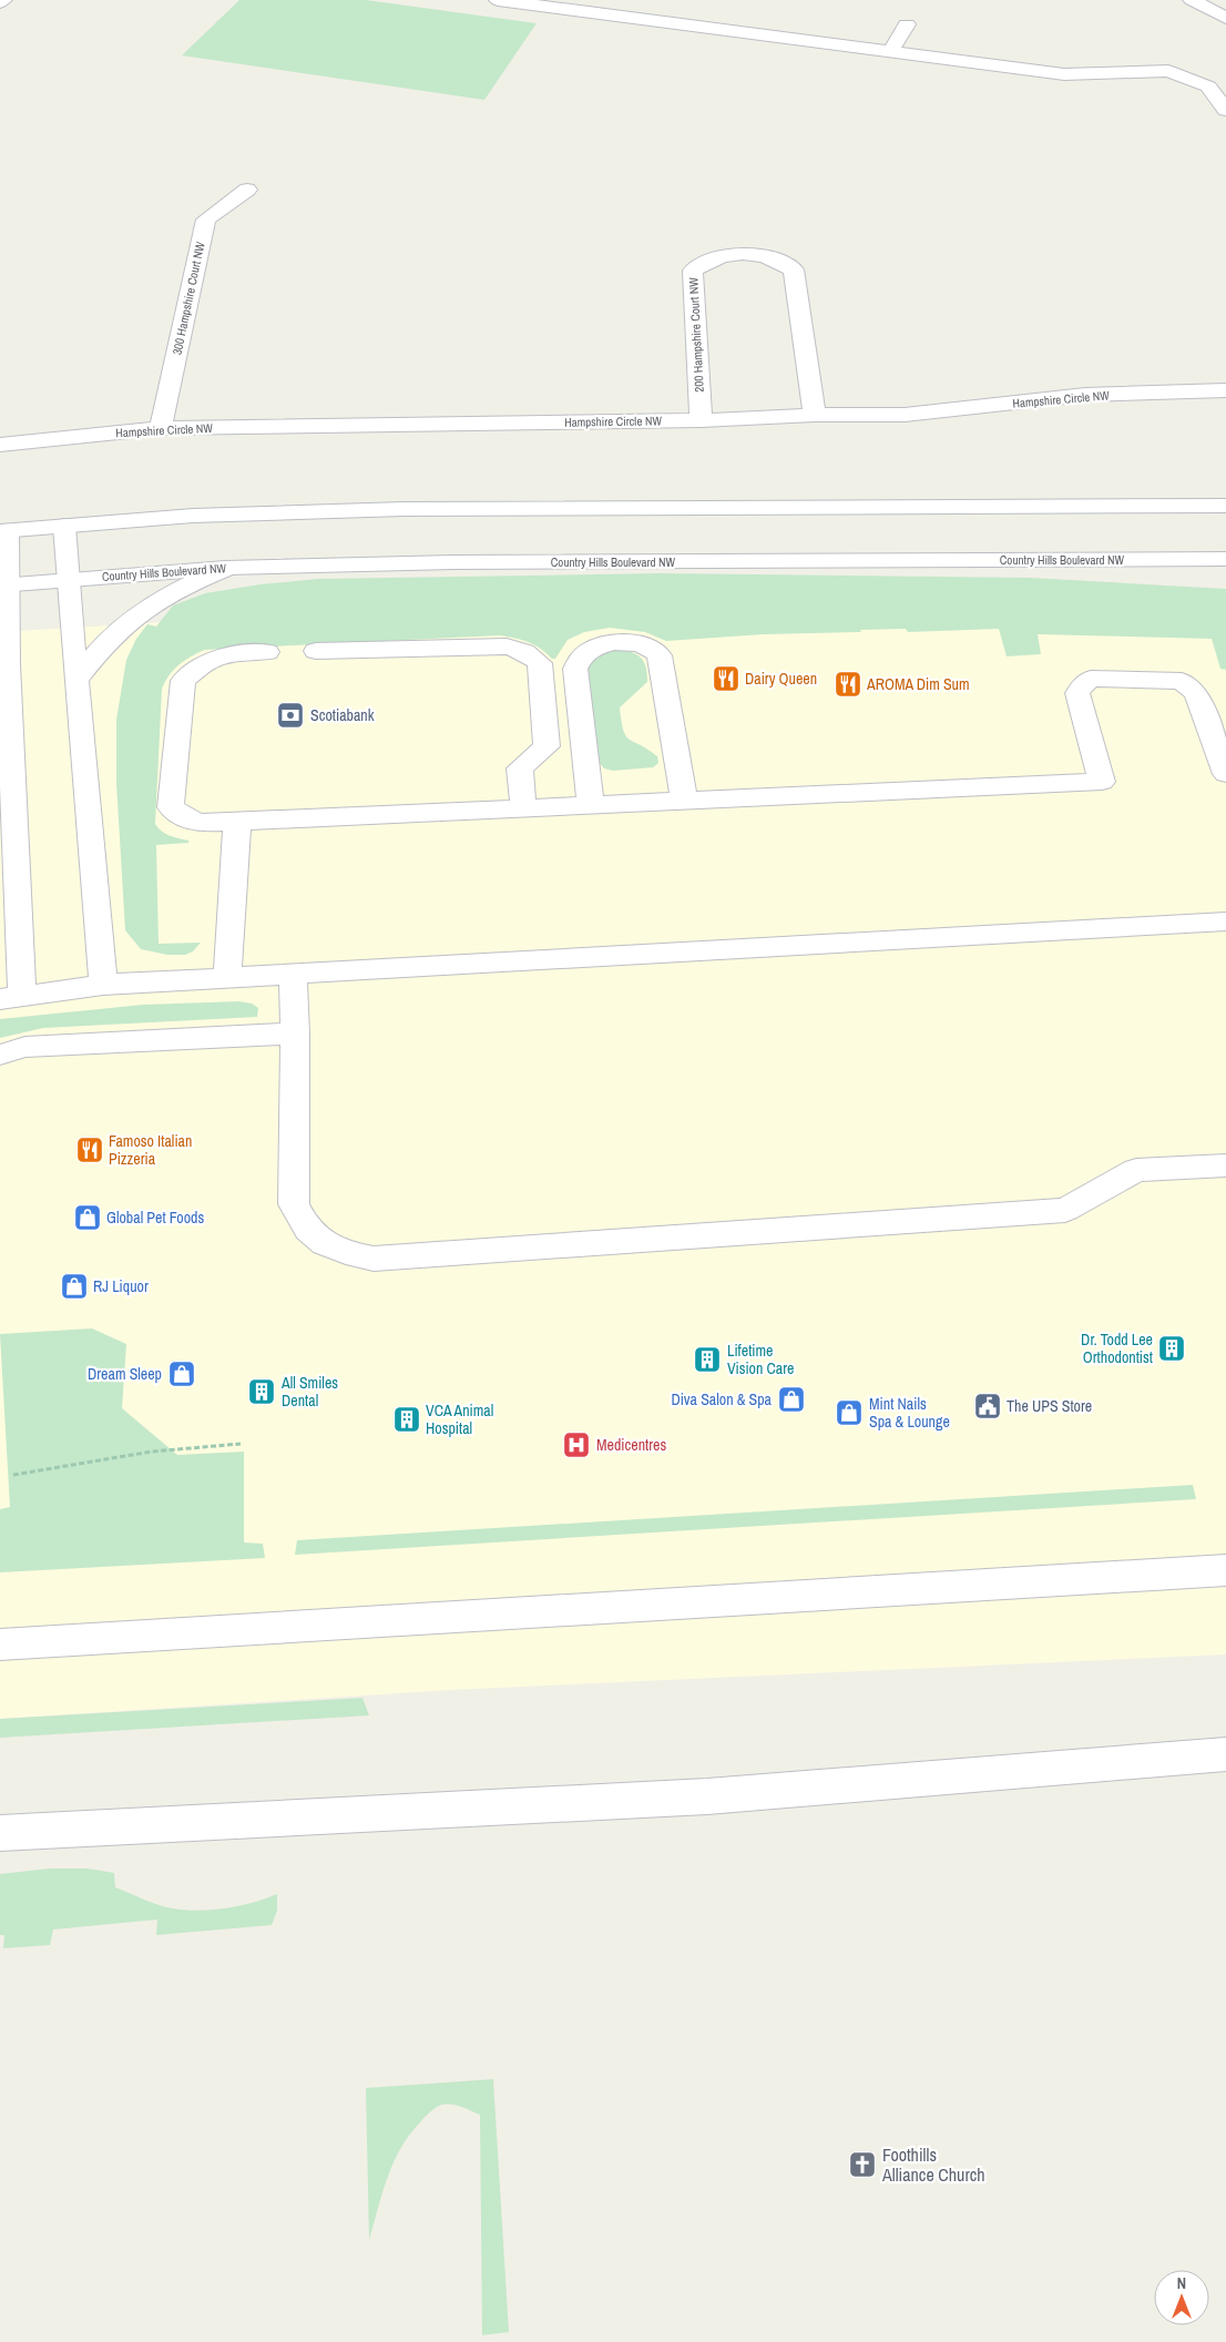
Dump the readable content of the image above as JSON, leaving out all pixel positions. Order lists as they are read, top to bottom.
{
  "streets": {
    "street": [
      "300 Hampshire Court NW",
      "200 Hampshire Court NW",
      "Hampshire Circle NW",
      "Country Hills Boulevard NW"
    ]
  },
  "crossings": [
    ["300 Hampshire Court NW", "Hampshire Circle NW"],
    ["200 Hampshire Court NW", "Hampshire Circle NW"]
  ],
  "places": {
    "restaurant": ["Dairy Queen", "AROMA Dim Sum", "Famoso Italian Pizzeria"],
    "bank": ["Scotiabank"],
    "shop": [
      "Global Pet Foods",
      "RJ Liquor",
      "Dream Sleep",
      "Diva Salon & Spa",
      "Mint Nails Spa & Lounge"
    ],
    "building": [
      "Dr. Todd Lee Orthodontist",
      "Lifetime Vision Care",
      "All Smiles Dental",
      "VCA Animal Hospital"
    ],
    "public building": ["The UPS Store"],
    "hospital": ["Medicentres"],
    "church": ["Foothills Alliance Church"]
  },
  "north": "top"
}
